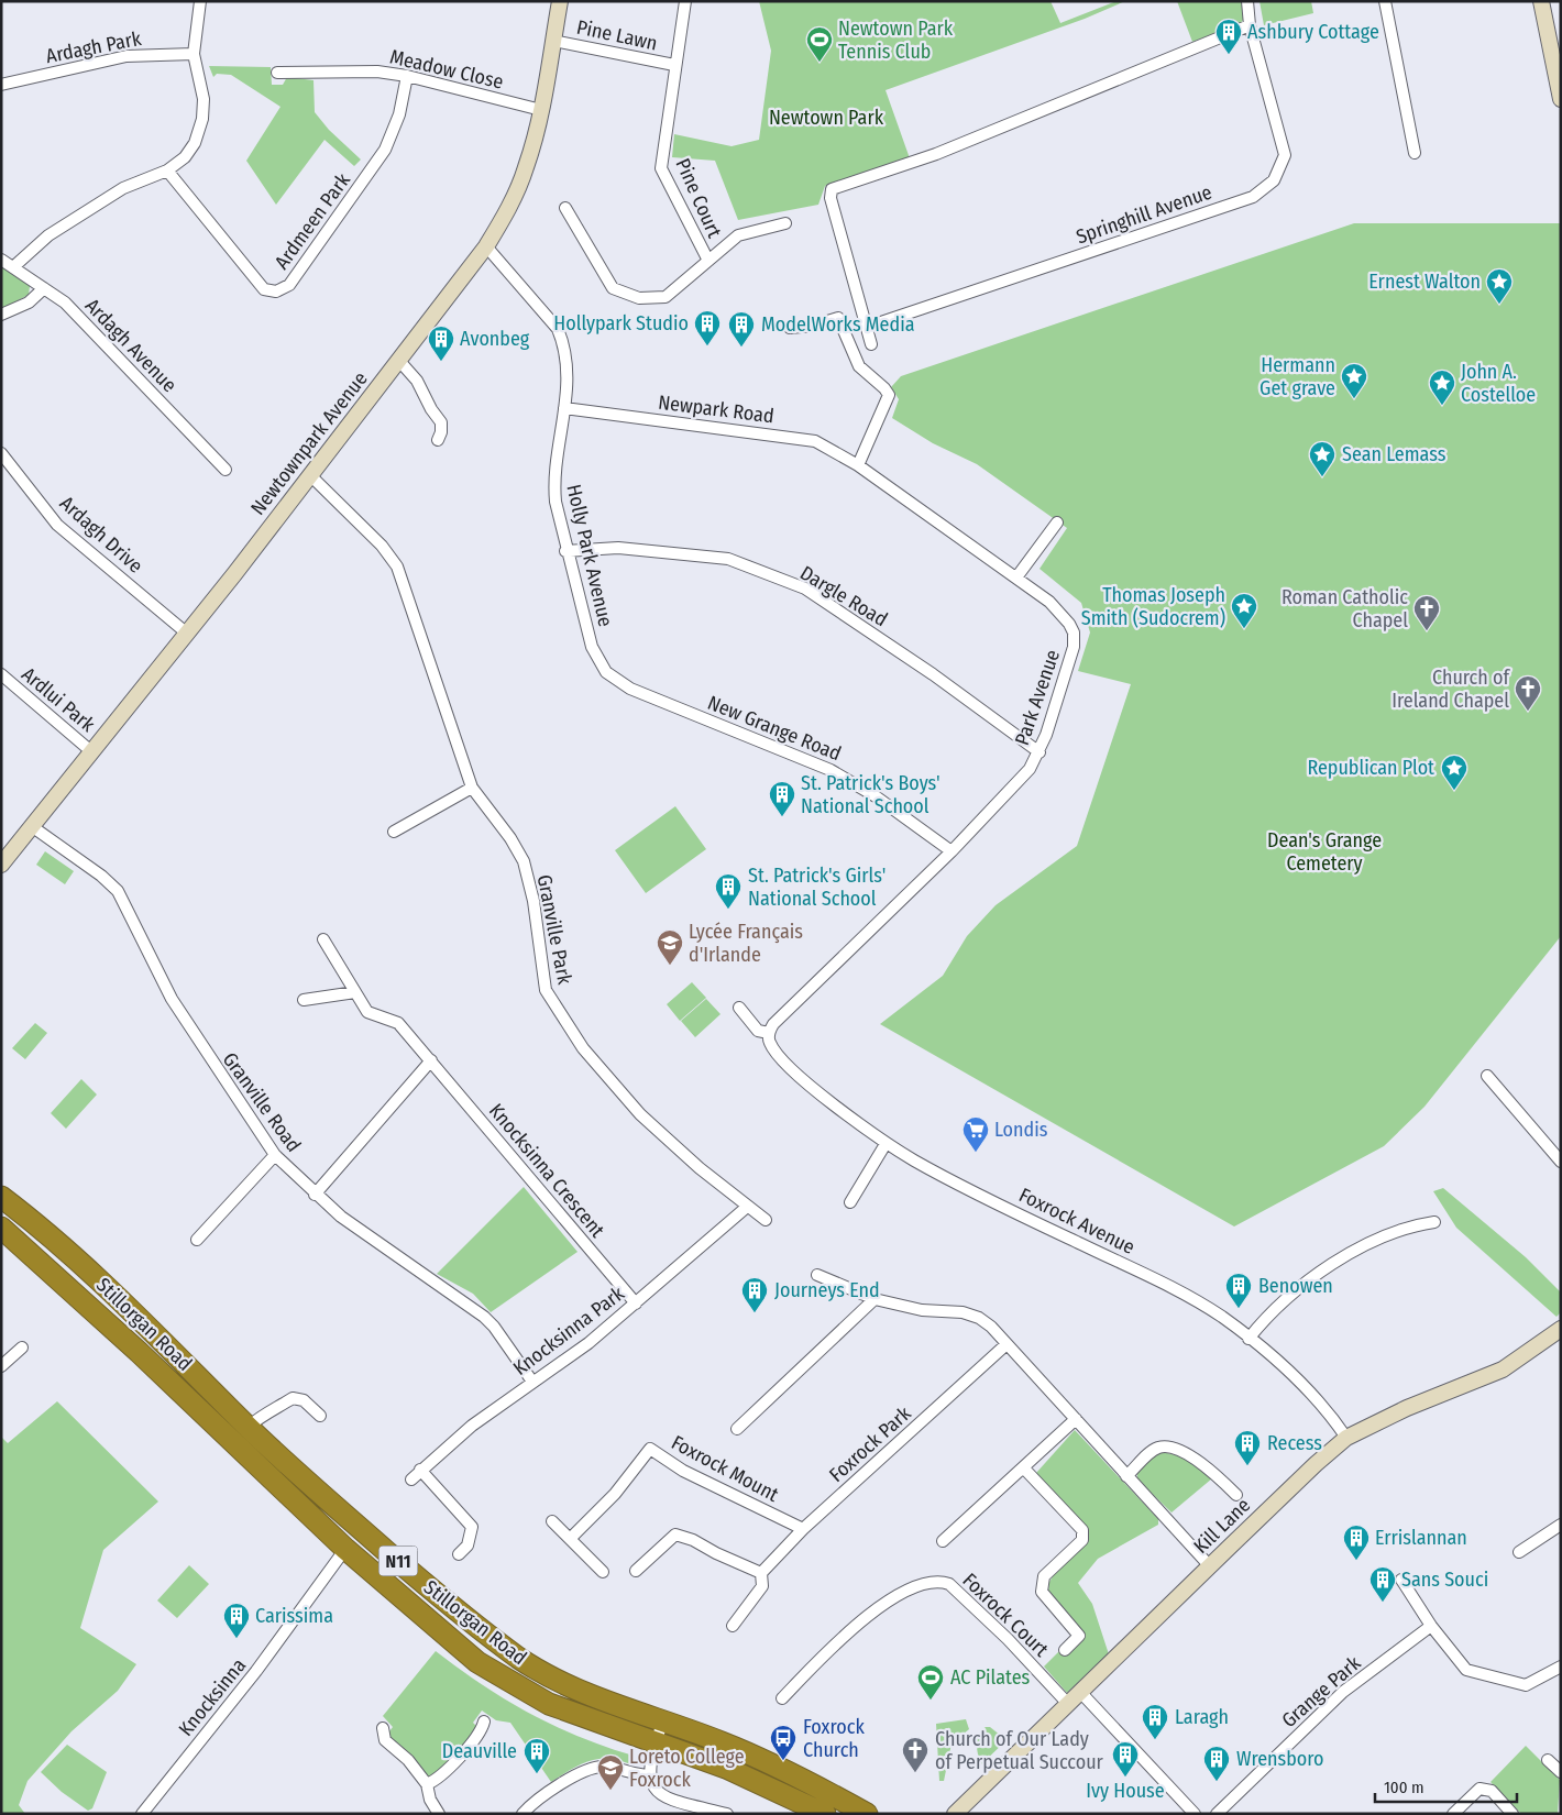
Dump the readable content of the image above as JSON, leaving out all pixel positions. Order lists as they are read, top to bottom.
{
  "streets": {
    "highway": ["Stillorgan Road", "N11"],
    "main road": ["Newtownpark Avenue", "Kill Lane"],
    "street": [
      "Pine Lawn",
      "Ardagh Park",
      "Meadow Close",
      "Pine Court",
      "Springhill Avenue",
      "Ardmeen Park",
      "Ardagh Avenue",
      "Newpark Road",
      "Ardagh Drive",
      "Holly Park Avenue",
      "Dargle Road",
      "Park Avenue",
      "Ardlui Park",
      "New Grange Road",
      "Granville Park",
      "Granville Road",
      "Knocksinna Crescent",
      "Foxrock Avenue",
      "Knocksinna Park",
      "Foxrock Park",
      "Foxrock Mount",
      "Foxrock Court",
      "Grange Park",
      "Knocksinna"
    ]
  },
  "crossings": [
    ["Pine Lawn", "Pine Court"],
    ["Pine Lawn", "Newtownpark Avenue"],
    ["Meadow Close", "Ardmeen Park"],
    ["Meadow Close", "Newtownpark Avenue"],
    ["Newpark Road", "Holly Park Avenue"],
    ["Newpark Road", "Park Avenue"],
    ["Newtownpark Avenue", "Ardagh Drive"],
    ["Newtownpark Avenue", "Holly Park Avenue"],
    ["Newtownpark Avenue", "Ardlui Park"],
    ["Newtownpark Avenue", "Granville Park"],
    ["Newtownpark Avenue", "Granville Road"],
    ["Holly Park Avenue", "Dargle Road"],
    ["Holly Park Avenue", "New Grange Road"],
    ["Dargle Road", "Park Avenue"],
    ["Park Avenue", "New Grange Road"],
    ["Park Avenue", "Foxrock Avenue"],
    ["Granville Park", "Knocksinna Park"],
    ["Granville Road", "Knocksinna Park"],
    ["Knocksinna Crescent", "Knocksinna Park"],
    ["Foxrock Avenue", "Kill Lane"],
    ["Stillorgan Road", "Knocksinna"],
    ["Foxrock Park", "Foxrock Mount"],
    ["Kill Lane", "Foxrock Court"]
  ],
  "parks": ["Newtown Park", "Dean's Grange Cemetery"],
  "places": {
    "building": [
      "Ashbury Cottage",
      "Hollypark Studio",
      "ModelWorks Media",
      "Avonbeg",
      "St. Patrick's Boys' National School",
      "St. Patrick's Girls' National School",
      "Benowen",
      "Journeys End",
      "Recess",
      "Errislannan",
      "Sans Souci",
      "Carissima",
      "Laragh",
      "Deauville",
      "Ivy House",
      "Wrensboro"
    ],
    "sports": ["Newtown Park Tennis Club", "AC Pilates"],
    "place": [
      "Ernest Walton",
      "Hermann Get grave",
      "John A. Costelloe",
      "Sean Lemass",
      "Thomas Joseph Smith (Sudocrem)",
      "Republican Plot"
    ],
    "church": ["Roman Catholic Chapel", "Church of Ireland Chapel", "Church of Our Lady of Perpetual Succour"],
    "school or university": ["Lycée Français d'Irlande", "Loreto College Foxrock"],
    "supermarket": ["Londis"],
    "bus stop": ["Foxrock Church"]
  },
  "scale_bar": "100 m"
}
